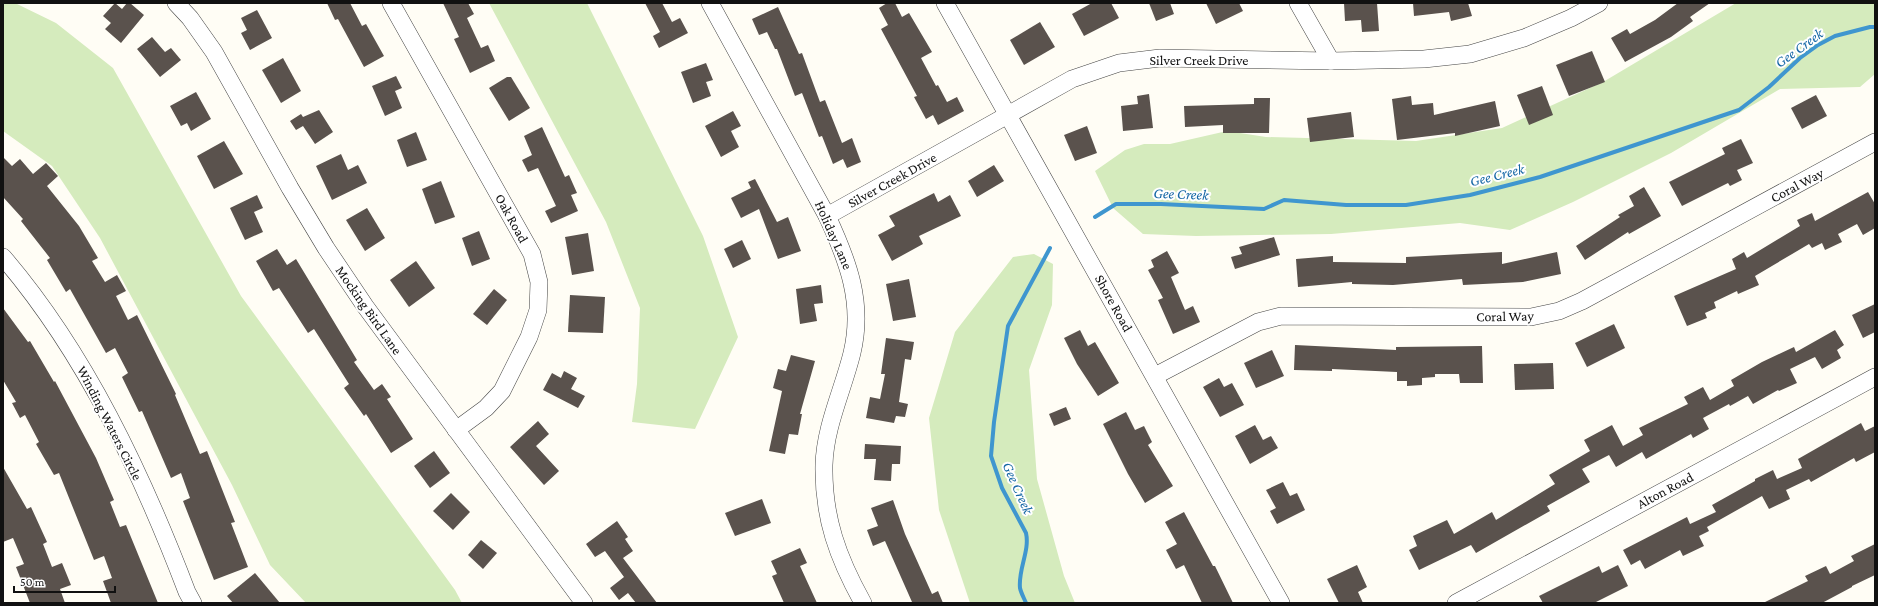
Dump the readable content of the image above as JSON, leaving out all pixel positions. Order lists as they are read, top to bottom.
{
  "streets": {
    "street": [
      "Silver Creek Drive",
      "Coral Way",
      "Oak Road",
      "Holiday Lane",
      "Shore Road",
      "Mocking Bird Lane",
      "Winding Waters Circle",
      "Alton Road"
    ]
  },
  "crossings": [
    ["Silver Creek Drive", "Holiday Lane"],
    ["Silver Creek Drive", "Shore Road"],
    ["Coral Way", "Shore Road"],
    ["Oak Road", "Mocking Bird Lane"]
  ],
  "water": ["Gee Creek"],
  "scale_bar": "50 m"
}
